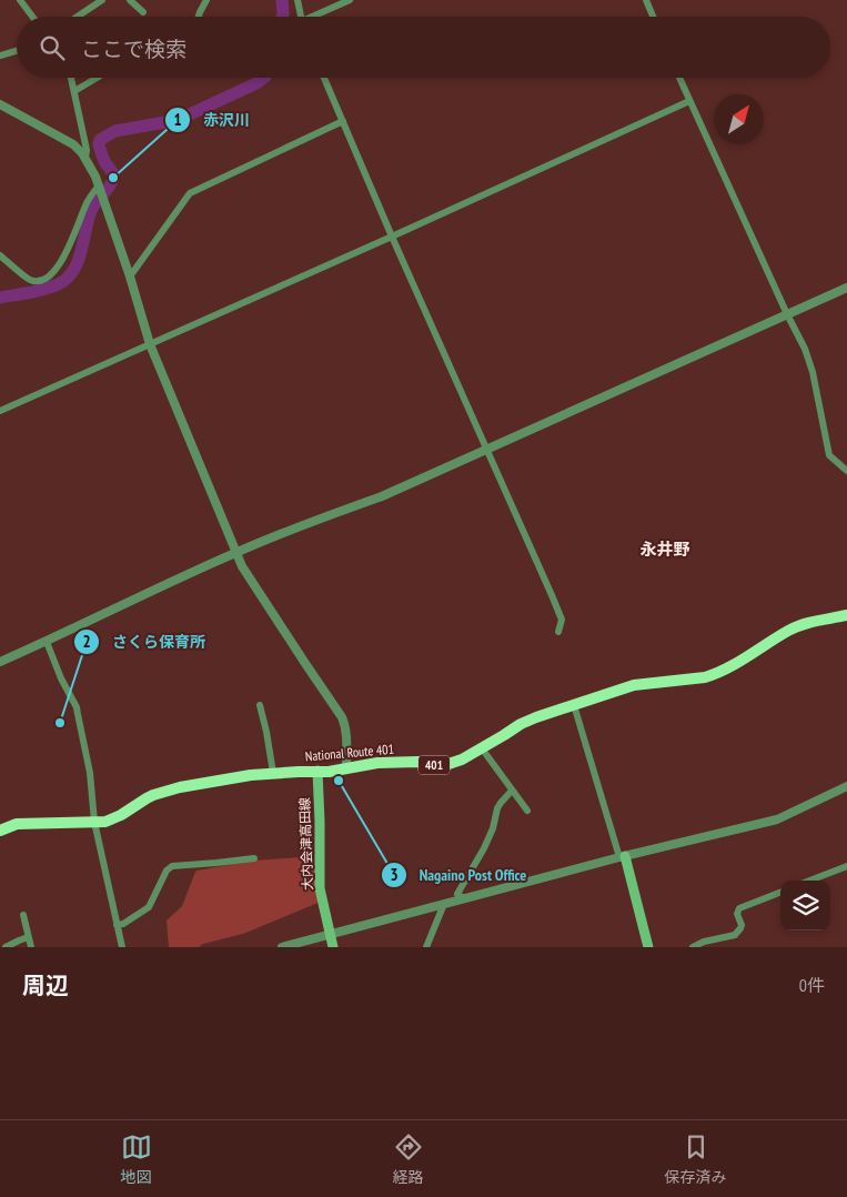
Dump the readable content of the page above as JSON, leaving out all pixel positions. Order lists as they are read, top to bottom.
{
  "streets": {
    "highway": ["National Route 401", "401"],
    "main road": ["大内会津高田線"]
  },
  "crossings": [
    ["National Route 401", "大内会津高田線"]
  ],
  "districts": ["永井野"],
  "places": ["赤沢川", "さくら保育所", "Nagaino Post Office"],
  "north": "top right",
  "page": {
    "search": "ここで検索",
    "heading": ["周辺", "0件"],
    "nav": ["地図", "経路", "保存済み"]
  }
}
